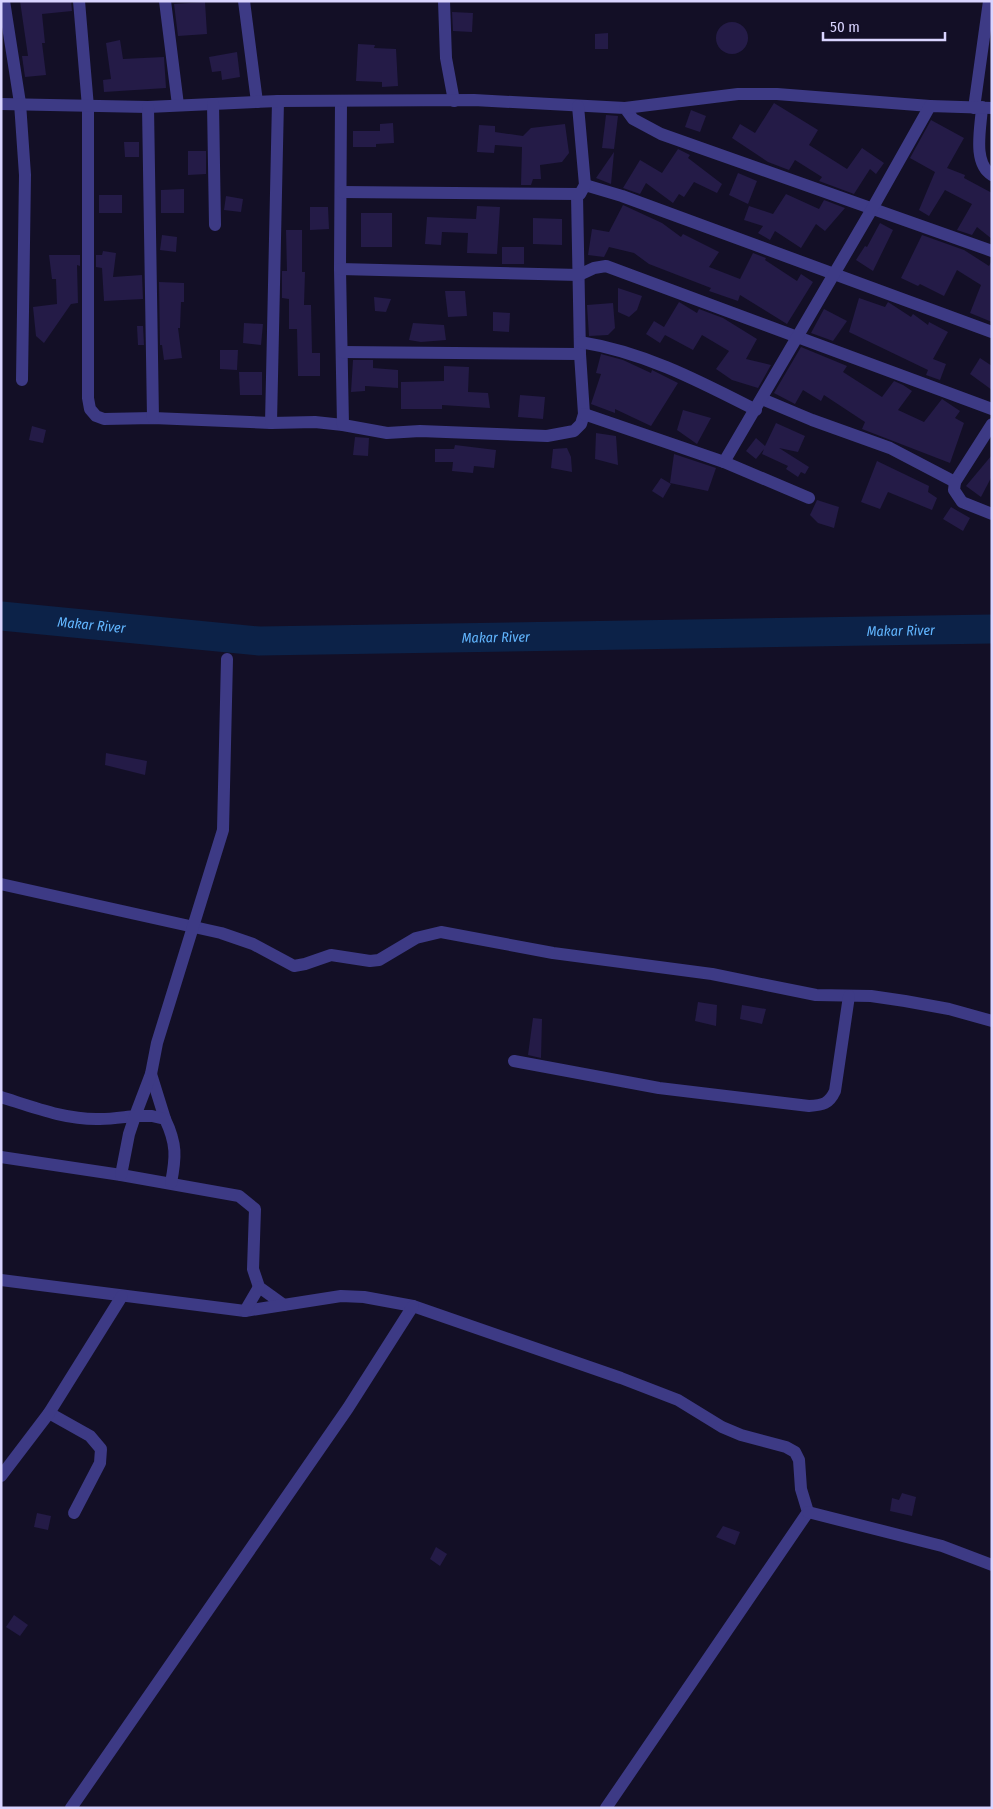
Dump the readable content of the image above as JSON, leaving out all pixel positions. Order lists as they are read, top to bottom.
{
  "water": ["Makar River"],
  "scale_bar": "50 m"
}
